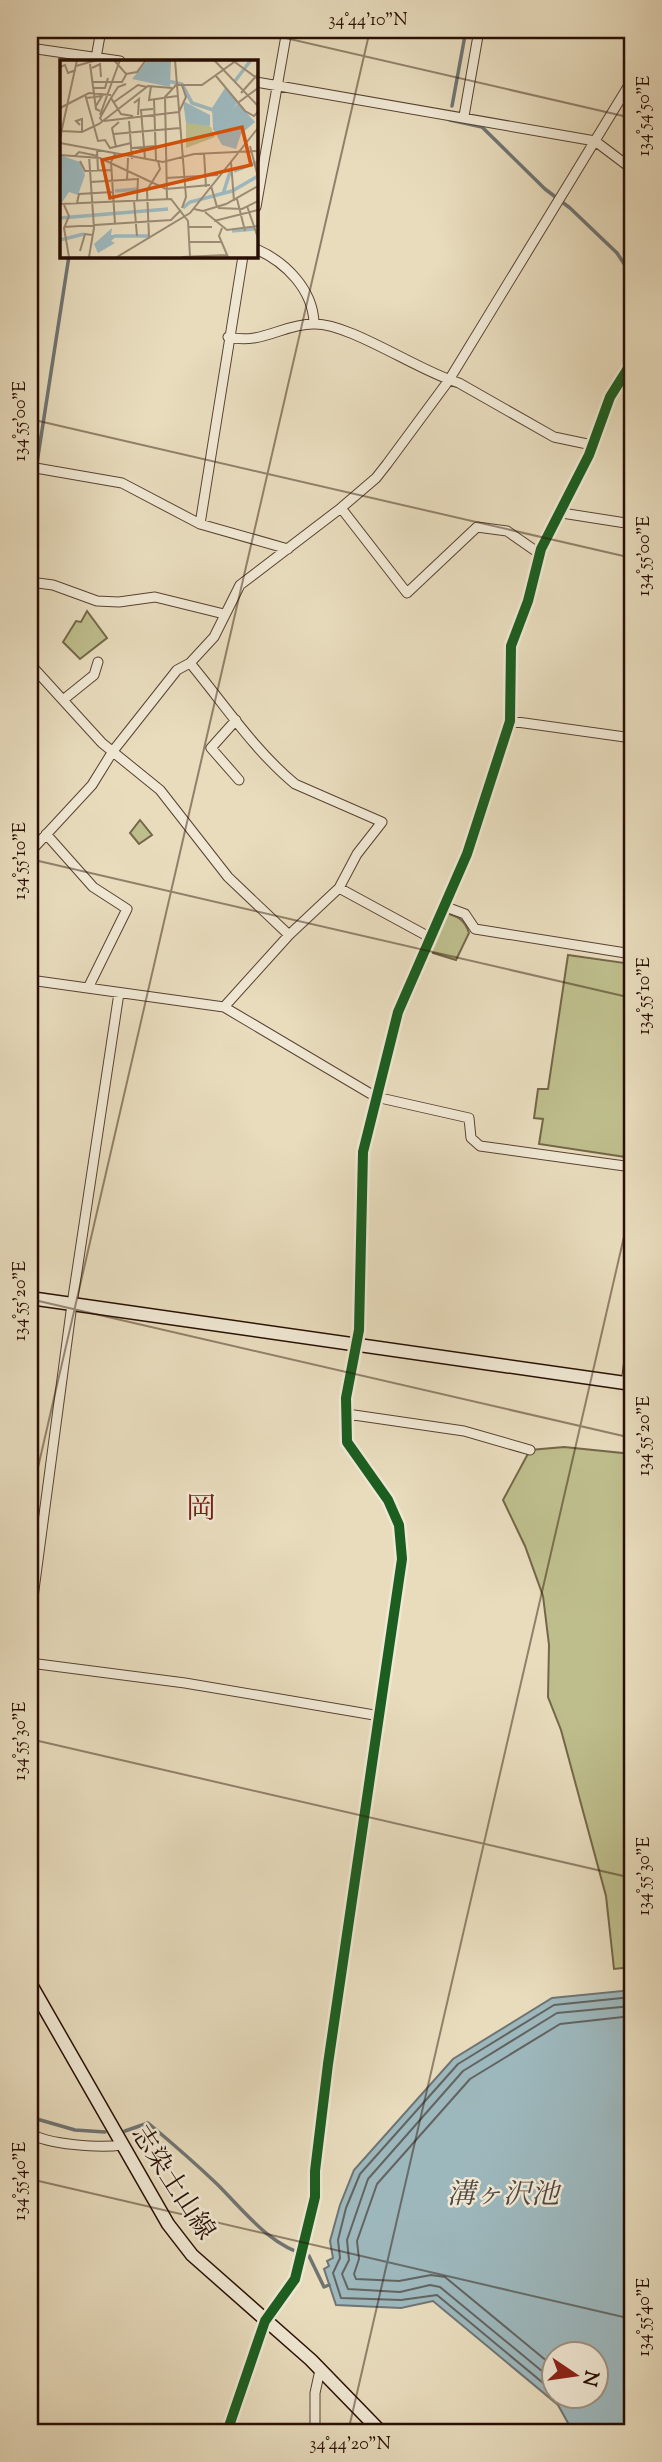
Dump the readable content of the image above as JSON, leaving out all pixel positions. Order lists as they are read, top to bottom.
{
  "streets": {
    "street": ["志染土山線"]
  },
  "districts": ["岡"],
  "water": ["溝ヶ沢池"],
  "north": "right",
  "coordinates": [
    "34°44'10\"N",
    "134°54'50\"E",
    "134°55'00\"E",
    "134°55'10\"E",
    "134°55'20\"E",
    "134°55'30\"E",
    "134°55'40\"E",
    "34°44'20\"N"
  ]
}
